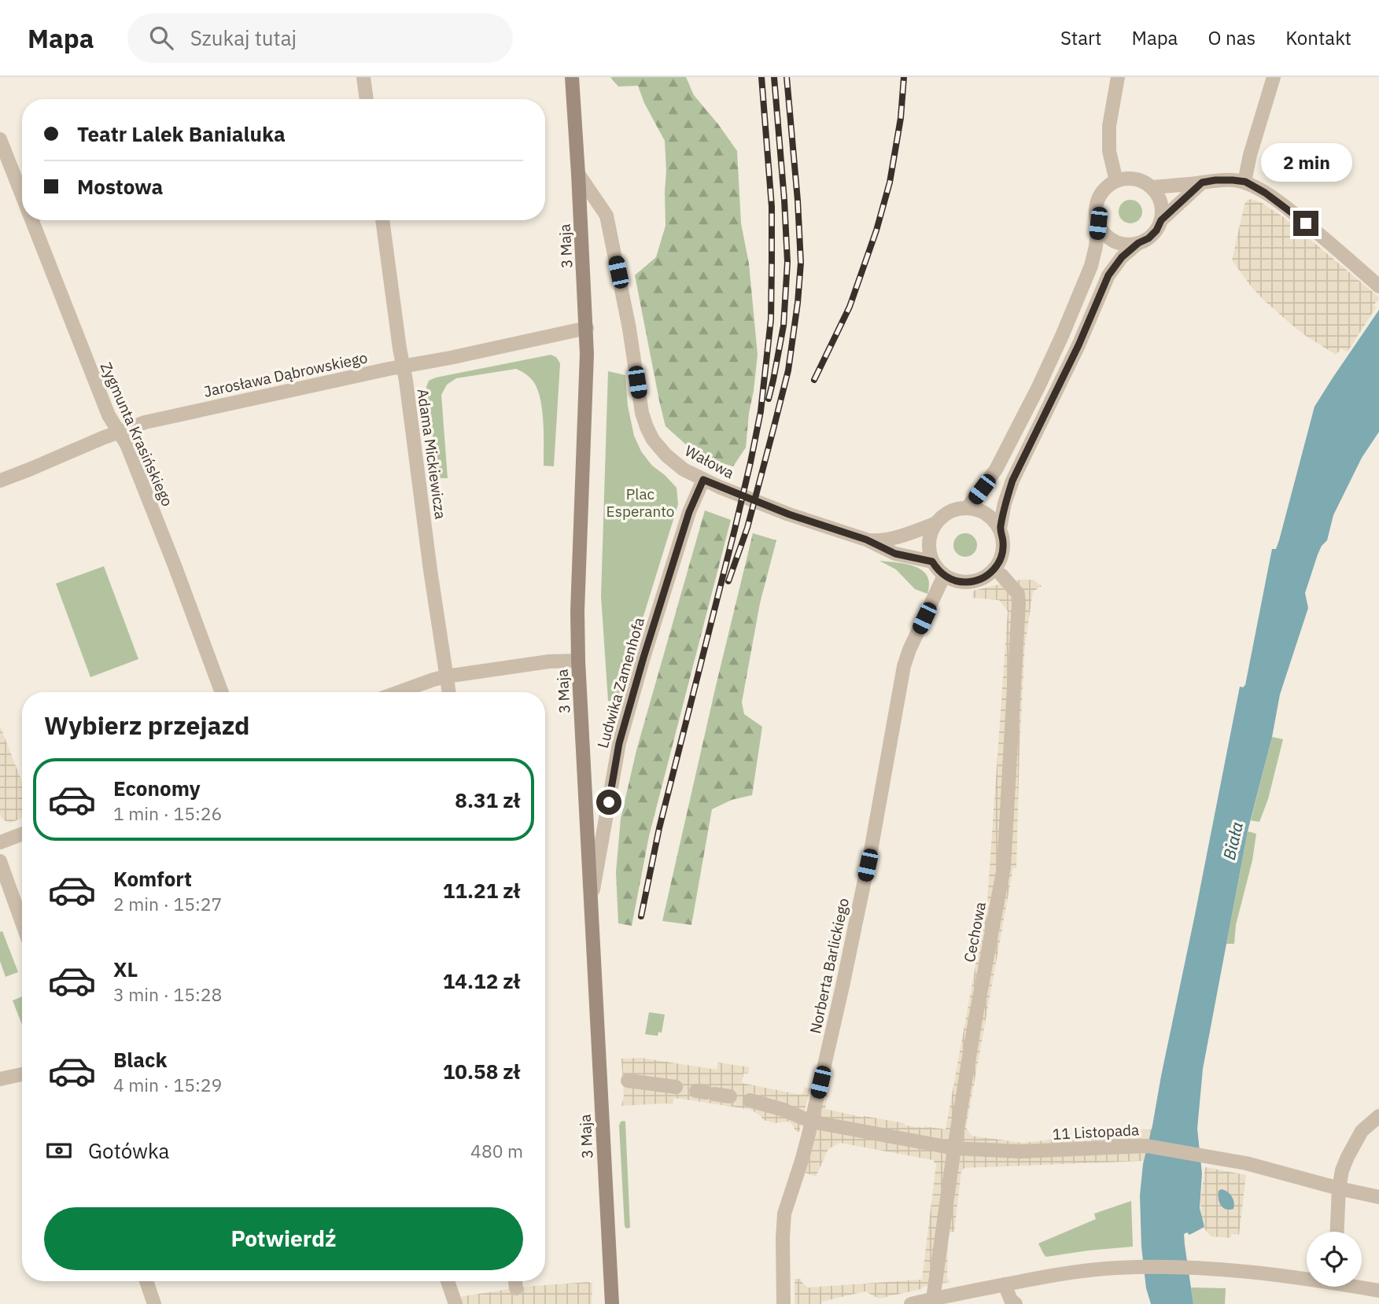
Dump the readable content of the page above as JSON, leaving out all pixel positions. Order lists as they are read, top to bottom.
{
  "streets": {
    "main road": ["3 Maja"],
    "street": [
      "Jarosława Dąbrowskiego",
      "Zygmunta Krasińskiego",
      "Adama Mickiewicza",
      "Wałowa",
      "Ludwika Zamenhofa",
      "Cechowa",
      "Norberta Barlickiego",
      "11 Listopada"
    ]
  },
  "crossings": [
    ["3 Maja", "Jarosława Dąbrowskiego"],
    ["3 Maja", "Wałowa"],
    ["3 Maja", "Ludwika Zamenhofa"],
    ["Jarosława Dąbrowskiego", "Zygmunta Krasińskiego"],
    ["Jarosława Dąbrowskiego", "Adama Mickiewicza"],
    ["Wałowa", "Ludwika Zamenhofa"],
    ["Wałowa", "Norberta Barlickiego"],
    ["Cechowa", "11 Listopada"],
    ["Norberta Barlickiego", "11 Listopada"]
  ],
  "water": ["Biała"],
  "parks": ["Plac Esperanto"],
  "page": {
    "header": "Mapa",
    "search": "Szukaj tutaj",
    "nav": [
      "Start",
      "Mapa",
      "O nas",
      "Kontakt"
    ],
    "banner": ["Teatr Lalek Banialuka", "Mostowa"],
    "bubble": "2 min",
    "heading": "Wybierz przejazd",
    "list": [
      {
        "name": "Economy",
        "note": "1 min · 15:26",
        "value": "8.31 zł"
      },
      {
        "name": "Komfort",
        "note": "2 min · 15:27",
        "value": "11.21 zł"
      },
      {
        "name": "XL",
        "note": "3 min · 15:28",
        "value": "14.12 zł"
      },
      {
        "name": "Black",
        "note": "4 min · 15:29",
        "value": "10.58 zł"
      }
    ],
    "pay": ["Gotówka", "480 m"],
    "buttons": "Potwierdź"
  }
}
